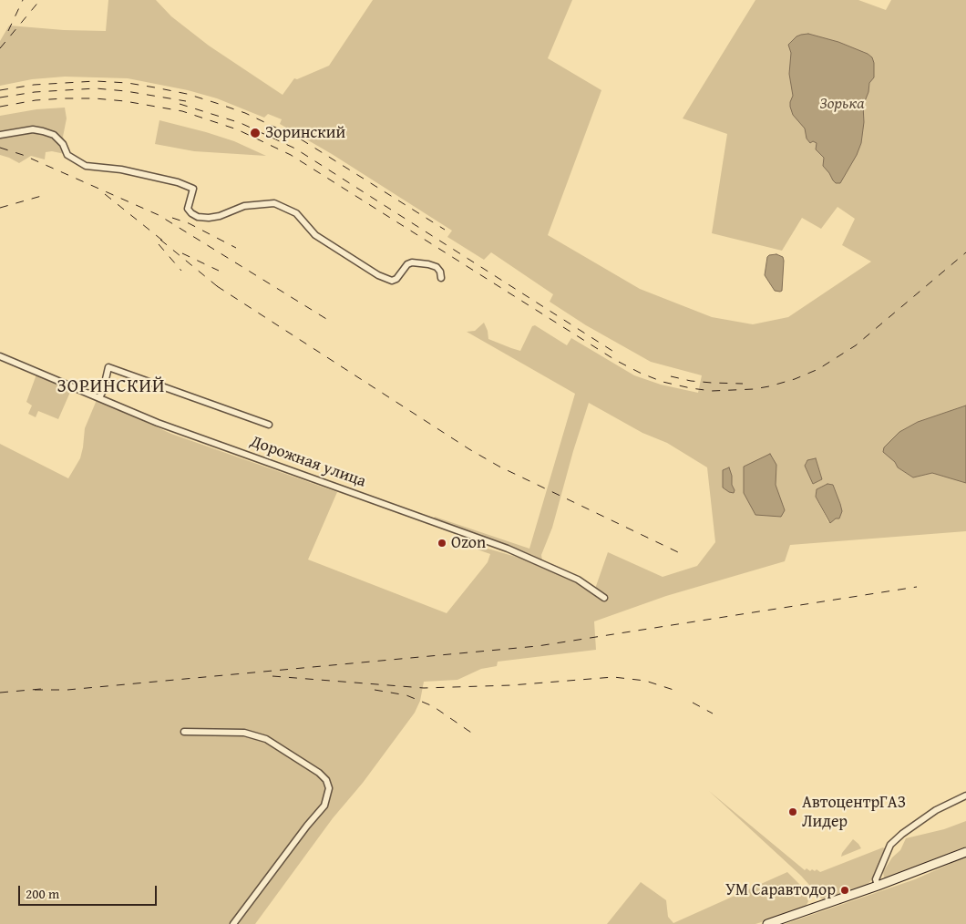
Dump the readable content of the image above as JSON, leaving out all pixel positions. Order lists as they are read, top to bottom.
{
  "streets": {
    "street": ["Дорожная улица"]
  },
  "districts": ["ЗОРИНСКИЙ"],
  "parks": ["Зорька"],
  "places": [
    "Зоринский",
    "Ozon",
    "АвтоцентрГАЗ Лидер",
    "УМ Саравтодор"
  ],
  "scale_bar": "200 m"
}
